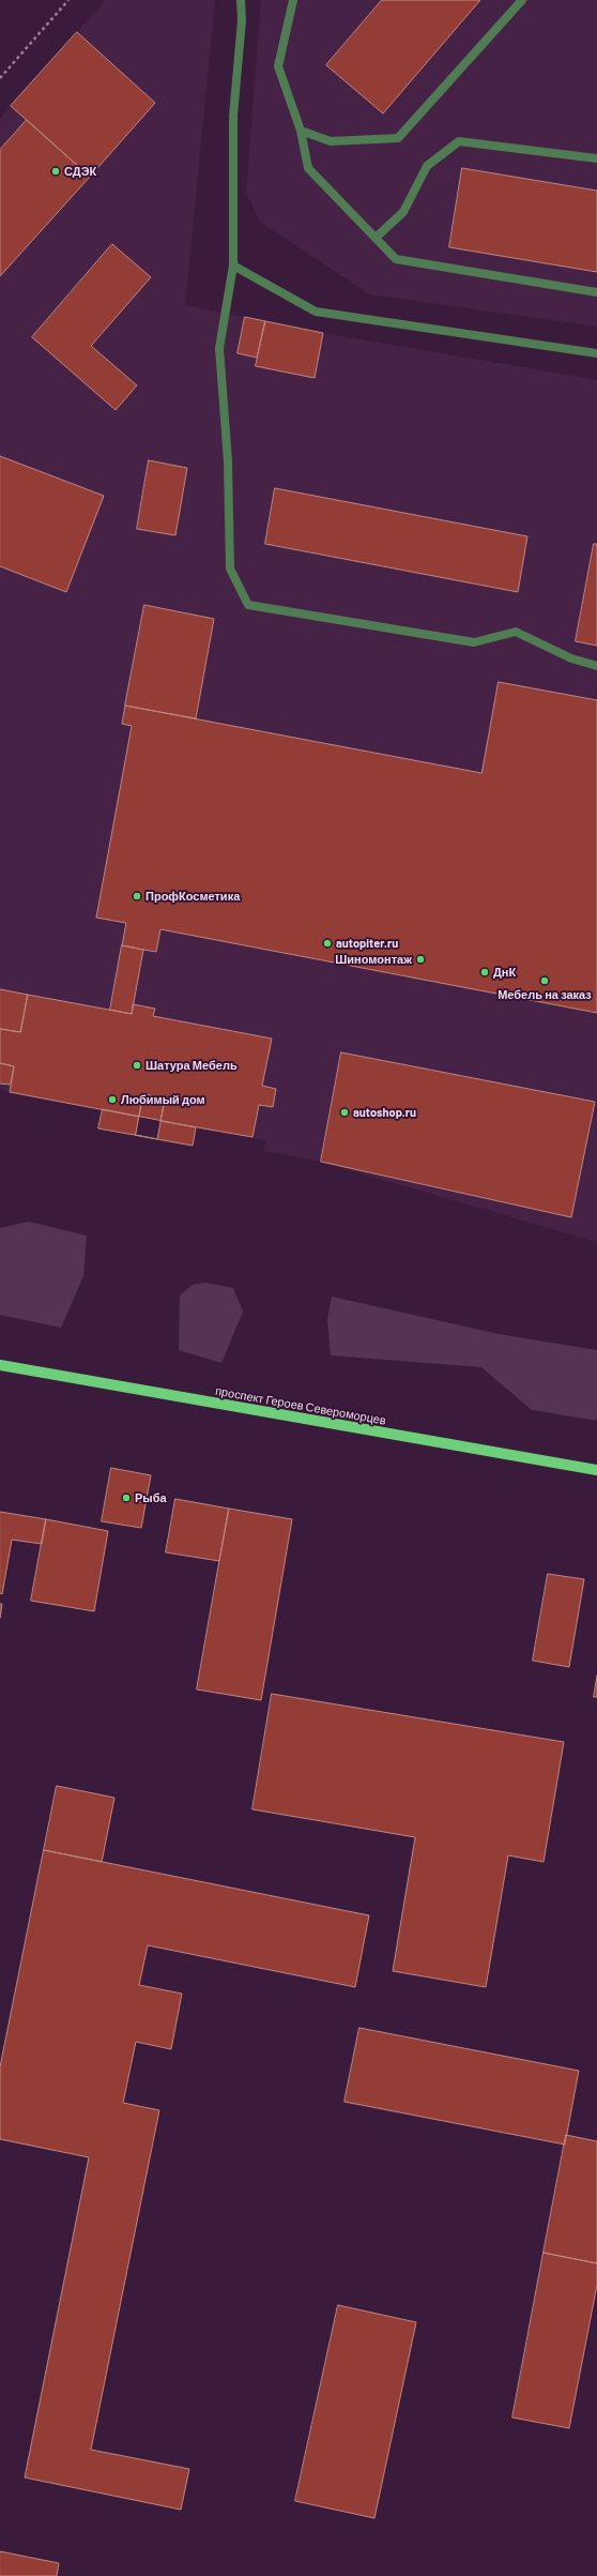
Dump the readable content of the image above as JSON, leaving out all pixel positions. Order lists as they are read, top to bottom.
{
  "streets": {
    "main road": ["проспект Героев Североморцев"]
  },
  "places": [
    "СДЭК",
    "ПрофКосметика",
    "autopiter.ru",
    "Шиномонтаж",
    "ДнК",
    "Мебель на заказ",
    "Шатура Мебель",
    "Любимый дом",
    "autoshop.ru",
    "Рыба"
  ]
}
